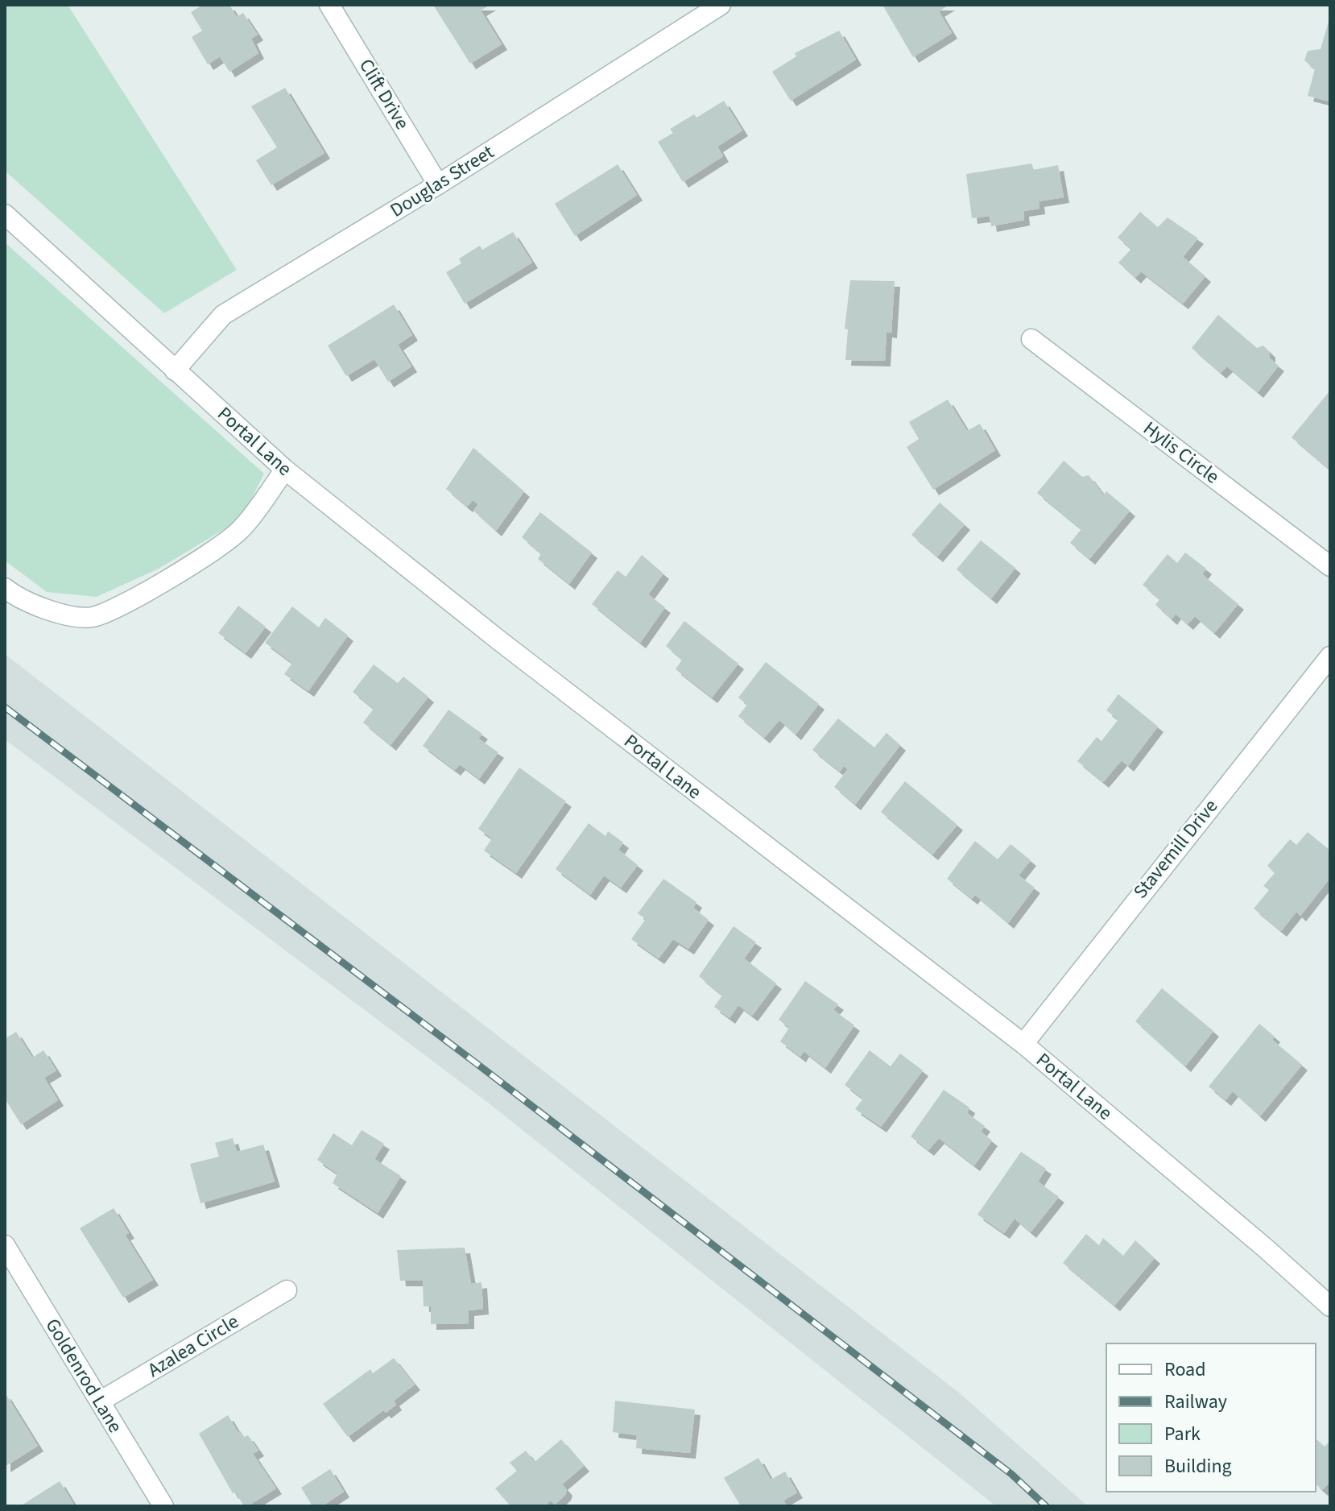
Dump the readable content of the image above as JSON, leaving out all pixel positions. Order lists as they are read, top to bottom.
{
  "streets": {
    "street": [
      "Clift Drive",
      "Douglas Street",
      "Portal Lane",
      "Hylis Circle",
      "Stavemill Drive",
      "Azalea Circle",
      "Goldenrod Lane"
    ]
  },
  "crossings": [
    ["Clift Drive", "Douglas Street"],
    ["Douglas Street", "Portal Lane"],
    ["Portal Lane", "Stavemill Drive"],
    ["Azalea Circle", "Goldenrod Lane"]
  ],
  "legend": [
    "Road",
    "Railway",
    "Park",
    "Building"
  ]
}
